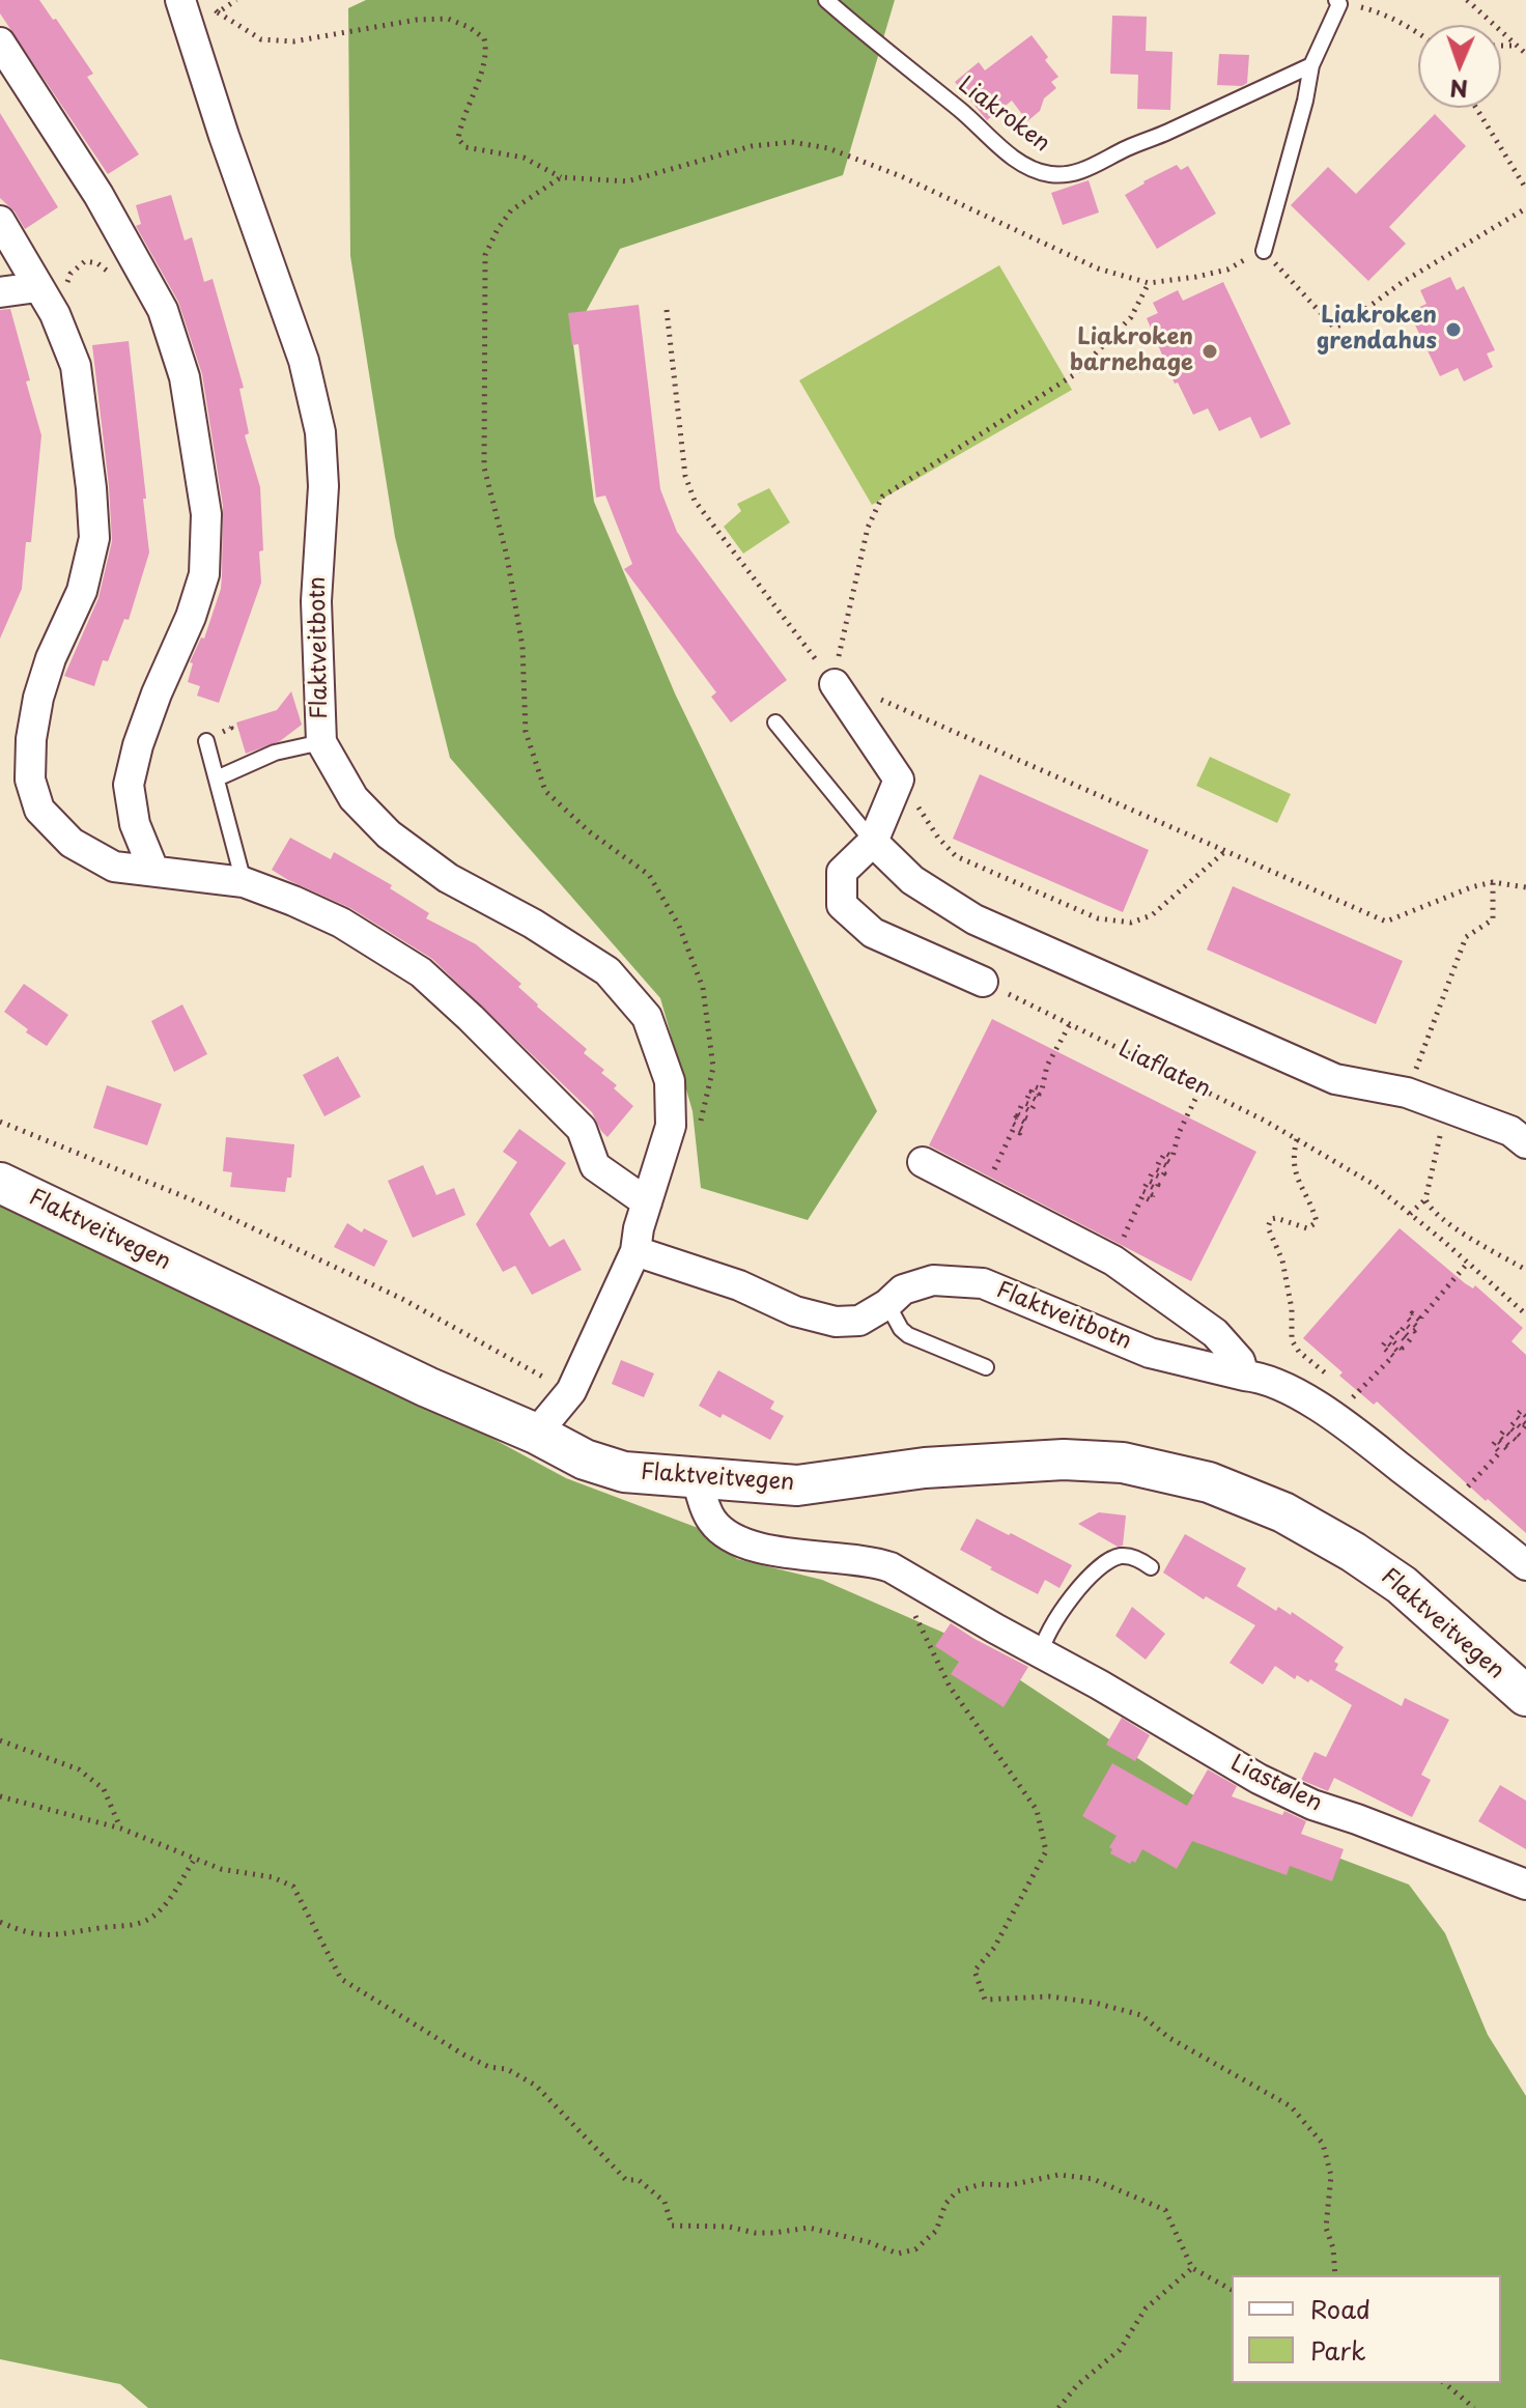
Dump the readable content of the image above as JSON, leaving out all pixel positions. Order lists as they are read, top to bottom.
{
  "streets": {
    "main road": ["Flaktveitvegen"],
    "street": ["Flaktveitbotn", "Liastølen"],
    "lane": ["Liakroken"],
    "path": ["Liaflaten"]
  },
  "crossings": [
    ["Flaktveitbotn", "Flaktveitvegen"],
    ["Flaktveitvegen", "Liastølen"]
  ],
  "places": ["Liakroken grendahus", "Liakroken barnehage"],
  "legend": ["Road", "Park"],
  "north": "bottom"
}
